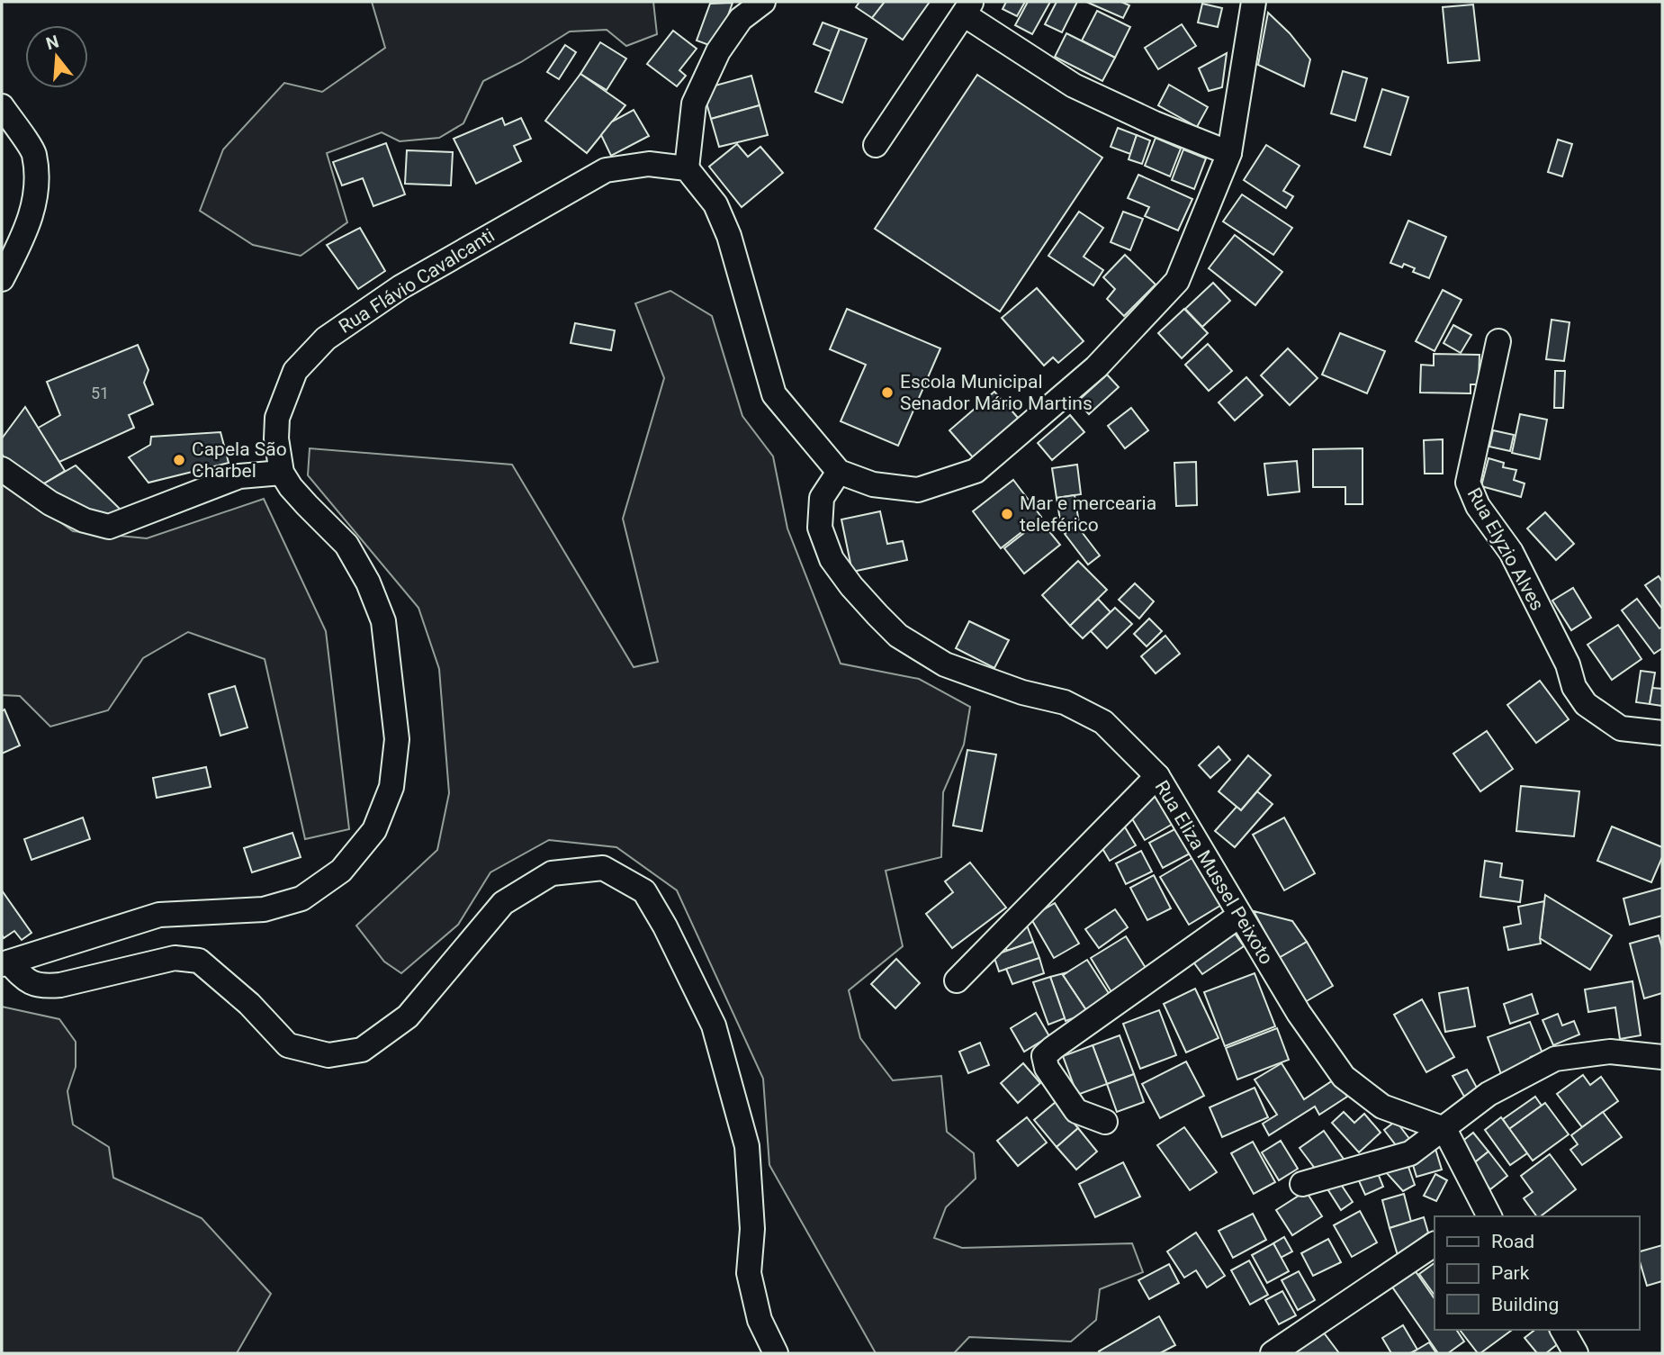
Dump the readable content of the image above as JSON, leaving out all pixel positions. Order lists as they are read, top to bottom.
{
  "streets": {
    "street": ["Rua Flávio Cavalcanti", "Rua Elyzio Alves", "Rua Eliza Mussel Peixoto"]
  },
  "places": ["Escola Municipal Senador Mário Martins", "Capela São Charbel", "Mar e mercearia teleférico"],
  "house_numbers": ["51"],
  "legend": ["Road", "Park", "Building"],
  "north": "top"
}
